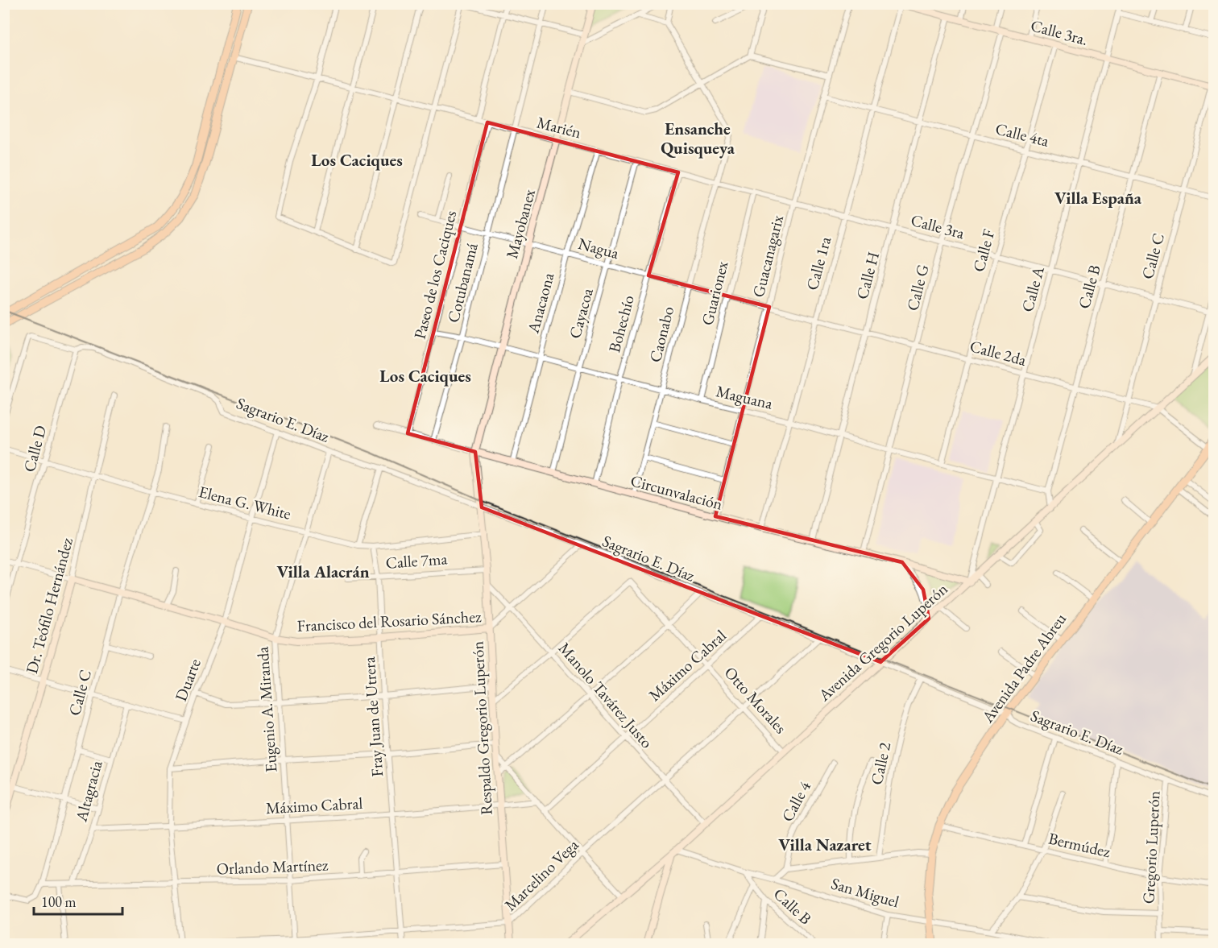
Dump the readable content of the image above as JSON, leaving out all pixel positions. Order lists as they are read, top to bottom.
{
  "streets": {
    "main road": ["Avenida Padre Abreu"],
    "street": [
      "Calle 3ra.",
      "Marién",
      "Calle 4ta",
      "Mayobanex",
      "Calle 3ra",
      "Nagua",
      "Calle F",
      "Guacanagarix",
      "Calle C",
      "Calle 1ra",
      "Paseo de los Caciques",
      "Calle H",
      "Cotubanamá",
      "Calle B",
      "Calle G",
      "Calle A",
      "Guarionex",
      "Anacaona",
      "Cayacoa",
      "Bohechío",
      "Caonabo",
      "Calle 2da",
      "Maguana",
      "Sagrario E. Díaz",
      "Calle D",
      "Circunvalación",
      "Elena G. White",
      "Calle 7ma",
      "Dr. Teófilo Hernández",
      "Francisco del Rosario Sánchez",
      "Avenida Gregorio Luperón",
      "Máximo Cabral",
      "Duarte",
      "Manolo Tavárez Justo",
      "Otto Morales",
      "Eugenio A. Miranda",
      "Fray Juan de Utrera",
      "Respaldo Gregorio Luperón",
      "Calle 2",
      "Altagracia",
      "Calle 4",
      "Bermúdez",
      "Gregorio Luperón",
      "Orlando Martínez",
      "Marcelino Vega",
      "San Miguel"
    ]
  },
  "crossings": [
    ["Calle 3ra.", "Calle F"],
    ["Calle 3ra.", "Calle C"],
    ["Calle 3ra.", "Calle 1ra"],
    ["Calle 3ra.", "Calle H"],
    ["Calle 3ra.", "Calle B"],
    ["Calle 3ra.", "Calle G"],
    ["Calle 3ra.", "Calle A"],
    ["Marién", "Mayobanex"],
    ["Marién", "Calle 3ra"],
    ["Marién", "Guacanagarix"],
    ["Marién", "Paseo de los Caciques"],
    ["Marién", "Cotubanamá"],
    ["Marién", "Guarionex"],
    ["Marién", "Anacaona"],
    ["Marién", "Cayacoa"],
    ["Marién", "Bohechío"],
    ["Marién", "Caonabo"],
    ["Calle 4ta", "Calle F"],
    ["Calle 4ta", "Guacanagarix"],
    ["Calle 4ta", "Calle C"],
    ["Calle 4ta", "Calle 1ra"],
    ["Calle 4ta", "Calle H"],
    ["Calle 4ta", "Calle B"],
    ["Calle 4ta", "Calle G"],
    ["Calle 4ta", "Calle A"],
    ["Mayobanex", "Nagua"],
    ["Mayobanex", "Maguana"],
    ["Mayobanex", "Circunvalación"],
    ["Mayobanex", "Respaldo Gregorio Luperón"],
    ["Calle 3ra", "Calle F"],
    ["Calle 3ra", "Guacanagarix"],
    ["Calle 3ra", "Calle C"],
    ["Calle 3ra", "Calle 1ra"],
    ["Calle 3ra", "Calle H"],
    ["Calle 3ra", "Calle B"],
    ["Calle 3ra", "Calle G"],
    ["Calle 3ra", "Calle A"],
    ["Nagua", "Guacanagarix"],
    ["Nagua", "Paseo de los Caciques"],
    ["Nagua", "Cotubanamá"],
    ["Nagua", "Guarionex"],
    ["Nagua", "Anacaona"],
    ["Nagua", "Cayacoa"],
    ["Nagua", "Bohechío"],
    ["Nagua", "Caonabo"],
    ["Nagua", "Calle 2da"],
    ["Calle F", "Calle 2da"],
    ["Calle F", "Maguana"],
    ["Guacanagarix", "Calle 2da"],
    ["Guacanagarix", "Maguana"],
    ["Guacanagarix", "Circunvalación"],
    ["Calle C", "Calle 2da"],
    ["Calle C", "Elena G. White"],
    ["Calle C", "Francisco del Rosario Sánchez"],
    ["Calle C", "Avenida Gregorio Luperón"],
    ["Calle C", "Orlando Martínez"],
    ["Calle 1ra", "Calle 2da"],
    ["Calle 1ra", "Maguana"],
    ["Calle 1ra", "Circunvalación"],
    ["Paseo de los Caciques", "Maguana"],
    ["Paseo de los Caciques", "Circunvalación"],
    ["Calle H", "Calle 2da"],
    ["Calle H", "Maguana"],
    ["Calle H", "Circunvalación"],
    ["Cotubanamá", "Maguana"],
    ["Cotubanamá", "Circunvalación"],
    ["Calle B", "Calle 2da"],
    ["Calle B", "Maguana"],
    ["Calle B", "Avenida Gregorio Luperón"],
    ["Calle B", "San Miguel"],
    ["Calle G", "Calle 2da"],
    ["Calle G", "Maguana"],
    ["Calle G", "Circunvalación"],
    ["Calle A", "Calle 2da"],
    ["Calle A", "Maguana"],
    ["Calle A", "Circunvalación"],
    ["Calle A", "Avenida Gregorio Luperón"],
    ["Guarionex", "Maguana"],
    ["Anacaona", "Maguana"],
    ["Anacaona", "Circunvalación"],
    ["Cayacoa", "Maguana"],
    ["Cayacoa", "Circunvalación"],
    ["Bohechío", "Maguana"],
    ["Bohechío", "Circunvalación"],
    ["Caonabo", "Maguana"],
    ["Caonabo", "Circunvalación"],
    ["Calle 2da", "Avenida Gregorio Luperón"],
    ["Calle 2da", "Avenida Padre Abreu"],
    ["Sagrario E. Díaz", "Calle D"],
    ["Sagrario E. Díaz", "Francisco del Rosario Sánchez"],
    ["Sagrario E. Díaz", "Avenida Gregorio Luperón"],
    ["Sagrario E. Díaz", "Máximo Cabral"],
    ["Sagrario E. Díaz", "Avenida Padre Abreu"],
    ["Sagrario E. Díaz", "Duarte"],
    ["Sagrario E. Díaz", "Eugenio A. Miranda"],
    ["Sagrario E. Díaz", "Respaldo Gregorio Luperón"],
    ["Sagrario E. Díaz", "Calle 2"],
    ["Sagrario E. Díaz", "Gregorio Luperón"],
    ["Sagrario E. Díaz", "Marcelino Vega"],
    ["Calle D", "Elena G. White"],
    ["Calle D", "Francisco del Rosario Sánchez"],
    ["Circunvalación", "Avenida Gregorio Luperón"],
    ["Circunvalación", "Respaldo Gregorio Luperón"],
    ["Elena G. White", "Dr. Teófilo Hernández"],
    ["Elena G. White", "Duarte"],
    ["Elena G. White", "Eugenio A. Miranda"],
    ["Elena G. White", "Fray Juan de Utrera"],
    ["Elena G. White", "Respaldo Gregorio Luperón"],
    ["Calle 7ma", "Fray Juan de Utrera"],
    ["Calle 7ma", "Respaldo Gregorio Luperón"],
    ["Dr. Teófilo Hernández", "Francisco del Rosario Sánchez"],
    ["Francisco del Rosario Sánchez", "Duarte"],
    ["Francisco del Rosario Sánchez", "Manolo Tavárez Justo"],
    ["Francisco del Rosario Sánchez", "Eugenio A. Miranda"],
    ["Francisco del Rosario Sánchez", "Fray Juan de Utrera"],
    ["Francisco del Rosario Sánchez", "Respaldo Gregorio Luperón"],
    ["Avenida Gregorio Luperón", "Manolo Tavárez Justo"],
    ["Avenida Gregorio Luperón", "Otto Morales"],
    ["Avenida Gregorio Luperón", "San Miguel"],
    ["Máximo Cabral", "Duarte"],
    ["Máximo Cabral", "Manolo Tavárez Justo"],
    ["Máximo Cabral", "Otto Morales"],
    ["Máximo Cabral", "Eugenio A. Miranda"],
    ["Máximo Cabral", "Fray Juan de Utrera"],
    ["Máximo Cabral", "Respaldo Gregorio Luperón"],
    ["Máximo Cabral", "Altagracia"],
    ["Avenida Padre Abreu", "Bermúdez"],
    ["Avenida Padre Abreu", "San Miguel"],
    ["Duarte", "Orlando Martínez"],
    ["Duarte", "Marcelino Vega"],
    ["Manolo Tavárez Justo", "Otto Morales"],
    ["Manolo Tavárez Justo", "Respaldo Gregorio Luperón"],
    ["Manolo Tavárez Justo", "Marcelino Vega"],
    ["Otto Morales", "Marcelino Vega"],
    ["Eugenio A. Miranda", "Orlando Martínez"],
    ["Eugenio A. Miranda", "Marcelino Vega"],
    ["Fray Juan de Utrera", "Orlando Martínez"],
    ["Fray Juan de Utrera", "Marcelino Vega"],
    ["Respaldo Gregorio Luperón", "Orlando Martínez"],
    ["Respaldo Gregorio Luperón", "Marcelino Vega"],
    ["Altagracia", "Orlando Martínez"],
    ["Bermúdez", "Gregorio Luperón"]
  ],
  "districts": [
    "Ensanche Quisqueya",
    "Los Caciques",
    "Villa España",
    "Los Caciques",
    "Villa Alacrán",
    "Villa Nazaret"
  ],
  "scale_bar": "100 m"
}
